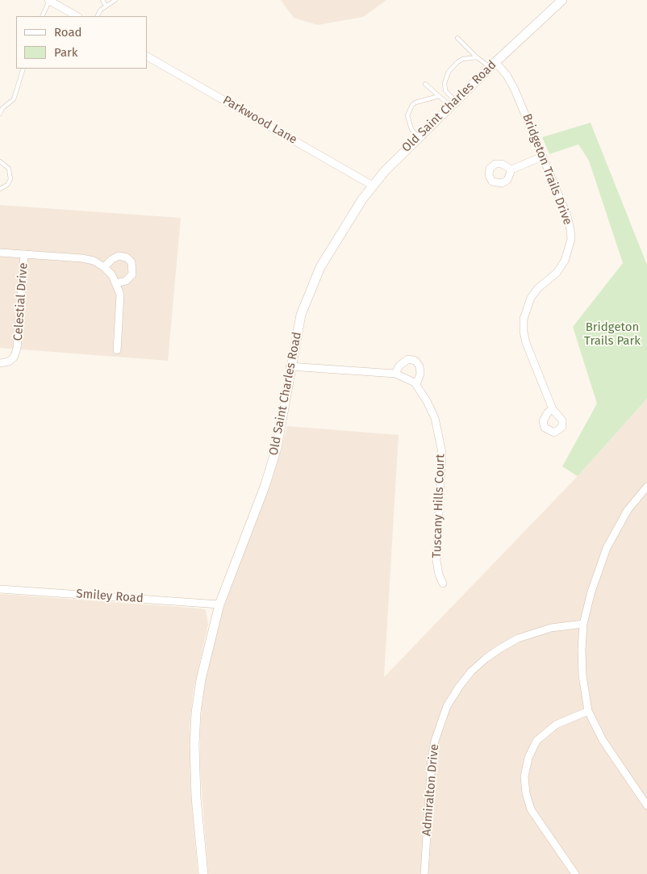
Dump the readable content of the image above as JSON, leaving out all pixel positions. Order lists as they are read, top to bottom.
{
  "streets": {
    "street": [
      "Old Saint Charles Road",
      "Parkwood Lane",
      "Bridgeton Trails Drive",
      "Celestial Drive",
      "Tuscany Hills Court",
      "Smiley Road",
      "Admiralton Drive"
    ]
  },
  "crossings": [
    ["Old Saint Charles Road", "Parkwood Lane"],
    ["Old Saint Charles Road", "Bridgeton Trails Drive"],
    ["Old Saint Charles Road", "Tuscany Hills Court"],
    ["Old Saint Charles Road", "Smiley Road"]
  ],
  "parks": ["Bridgeton Trails Park"],
  "legend": ["Road", "Park"]
}
